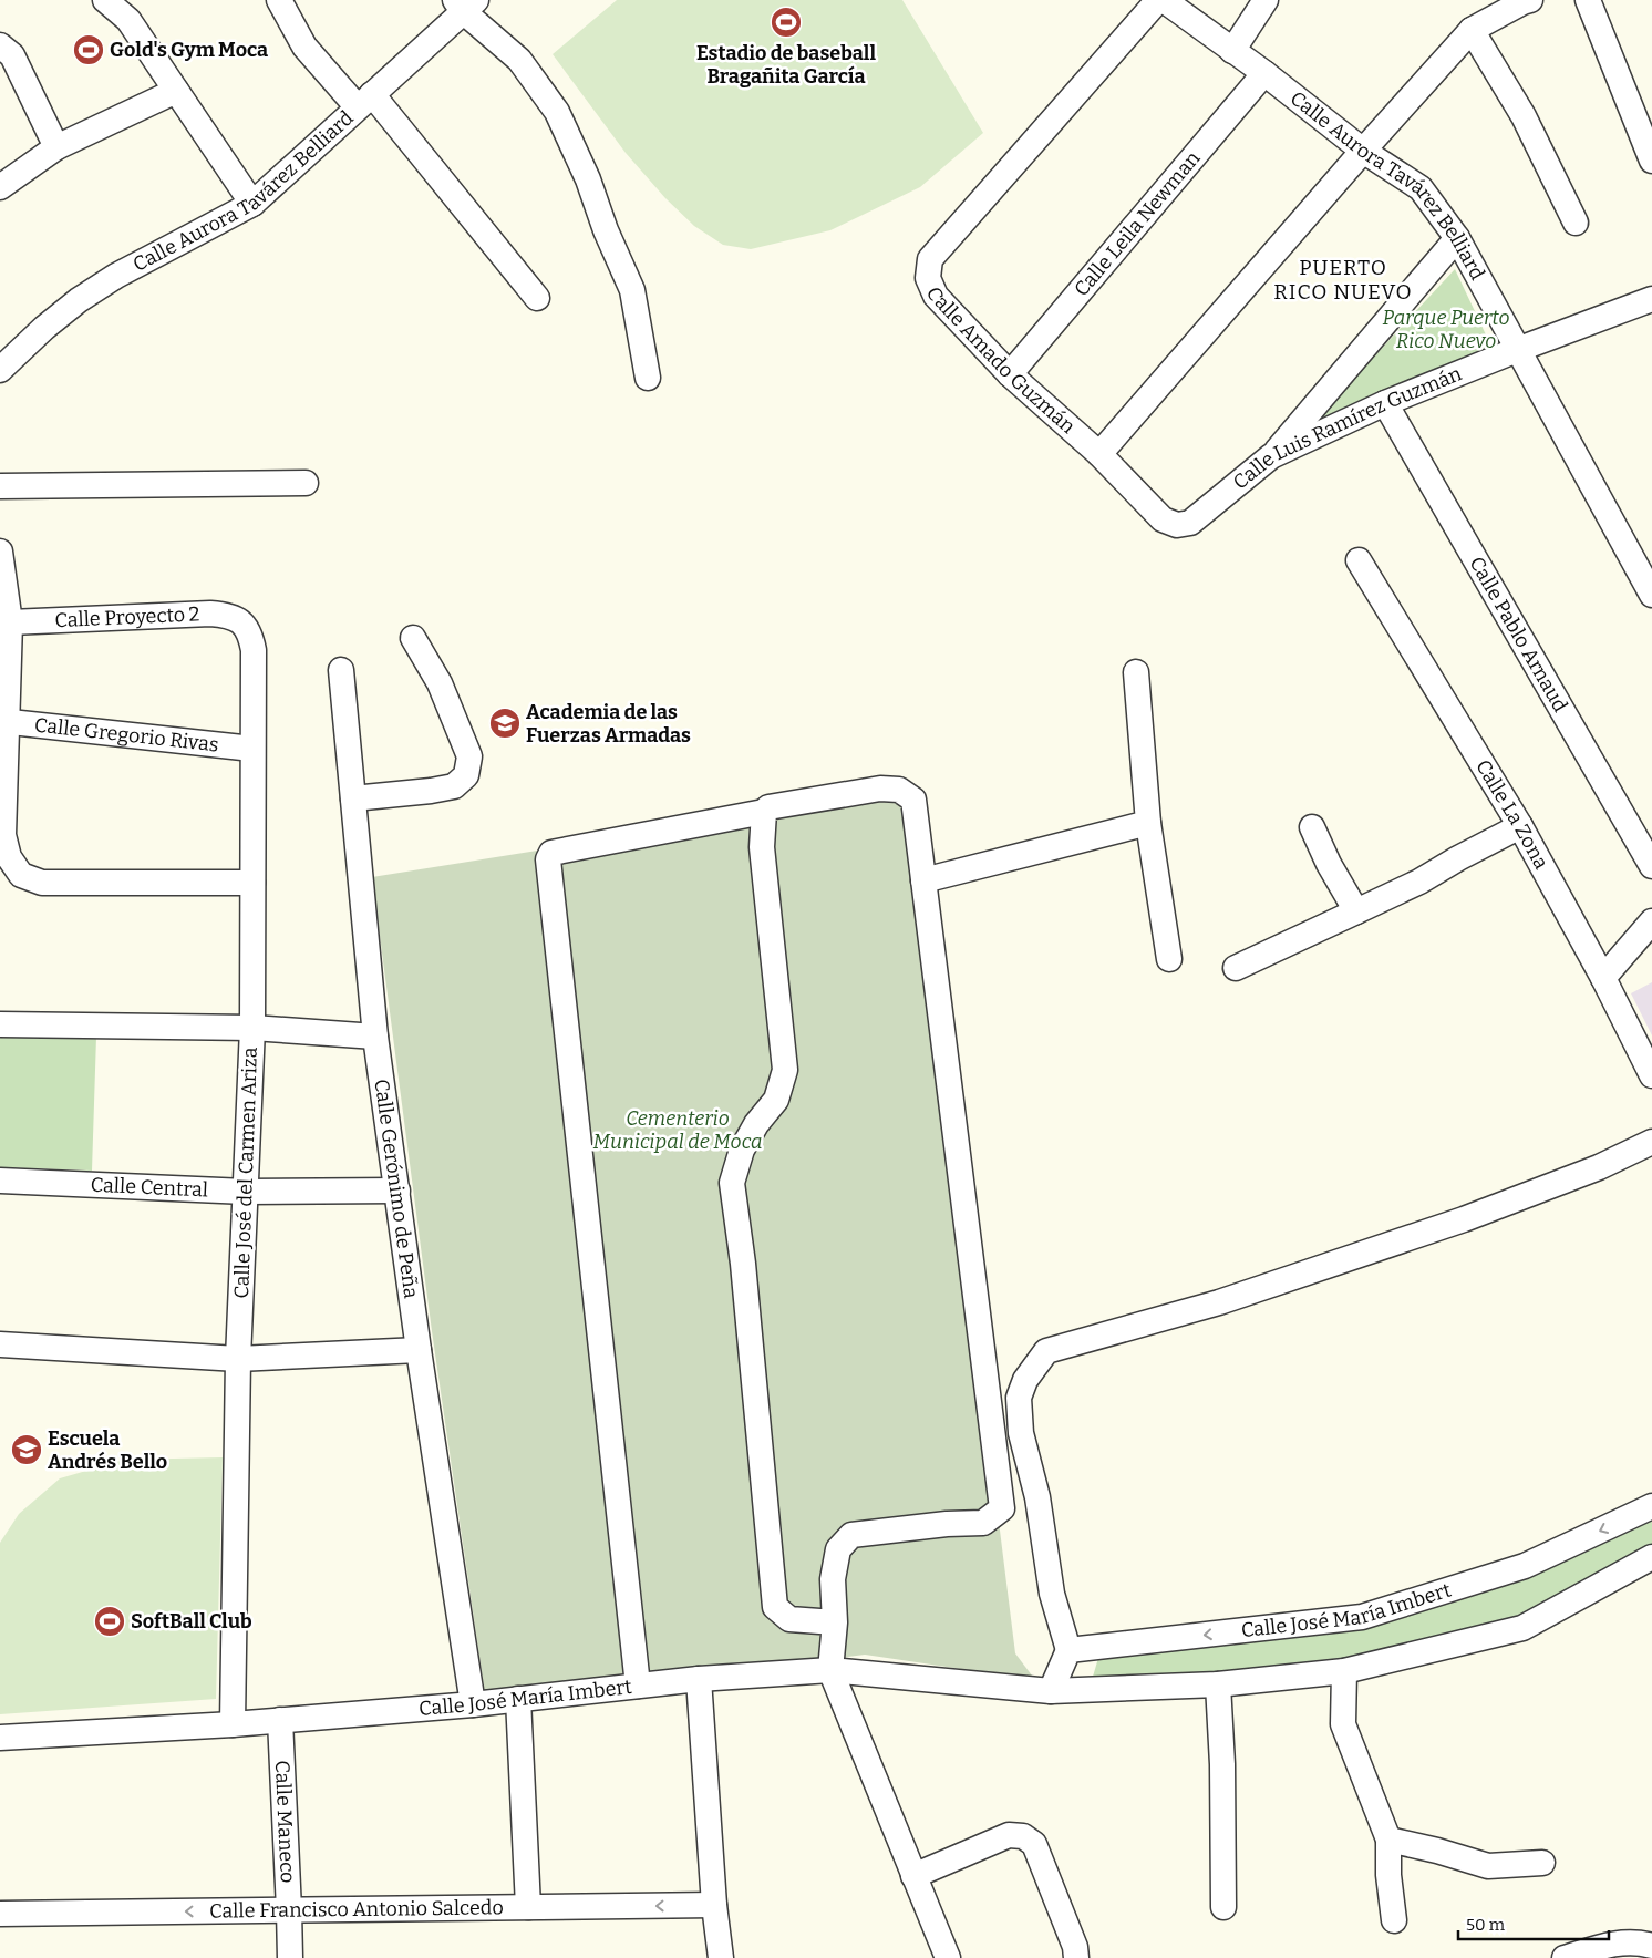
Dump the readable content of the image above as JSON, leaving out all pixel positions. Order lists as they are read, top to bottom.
{
  "streets": {
    "street": [
      "Calle Aurora Tavárez Belliard",
      "Calle Leila Newman",
      "Calle Amado Guzmán",
      "Calle Luis Ramírez Guzmán",
      "Calle Proyecto 2",
      "Calle Pablo Arnaud",
      "Calle Gregorio Rivas",
      "Calle La Zona",
      "Calle José del Carmen Ariza",
      "Calle Central",
      "Calle Gerónimo de Peña",
      "Calle José María Imbert",
      "Calle Maneco",
      "Calle Francisco Antonio Salcedo"
    ]
  },
  "crossings": [
    ["Calle Aurora Tavárez Belliard", "Calle Leila Newman"],
    ["Calle Aurora Tavárez Belliard", "Calle Luis Ramírez Guzmán"],
    ["Calle Leila Newman", "Calle Amado Guzmán"],
    ["Calle Amado Guzmán", "Calle Luis Ramírez Guzmán"],
    ["Calle Luis Ramírez Guzmán", "Calle Pablo Arnaud"],
    ["Calle Proyecto 2", "Calle José del Carmen Ariza"],
    ["Calle Gregorio Rivas", "Calle José del Carmen Ariza"],
    ["Calle José del Carmen Ariza", "Calle Central"],
    ["Calle José del Carmen Ariza", "Calle José María Imbert"],
    ["Calle Central", "Calle Gerónimo de Peña"],
    ["Calle Gerónimo de Peña", "Calle José María Imbert"],
    ["Calle José María Imbert", "Calle Maneco"],
    ["Calle Maneco", "Calle Francisco Antonio Salcedo"]
  ],
  "one_way": ["Calle Francisco Antonio Salcedo"],
  "districts": ["PUERTO RICO NUEVO"],
  "parks": ["Parque Puerto Rico Nuevo", "Cementerio Municipal de Moca"],
  "places": {
    "sports": ["Estadio de baseball Bragañita García", "Gold's Gym Moca", "SoftBall Club"],
    "school or university": ["Academia de las Fuerzas Armadas", "Escuela Andrés Bello"]
  },
  "scale_bar": "50 m"
}
